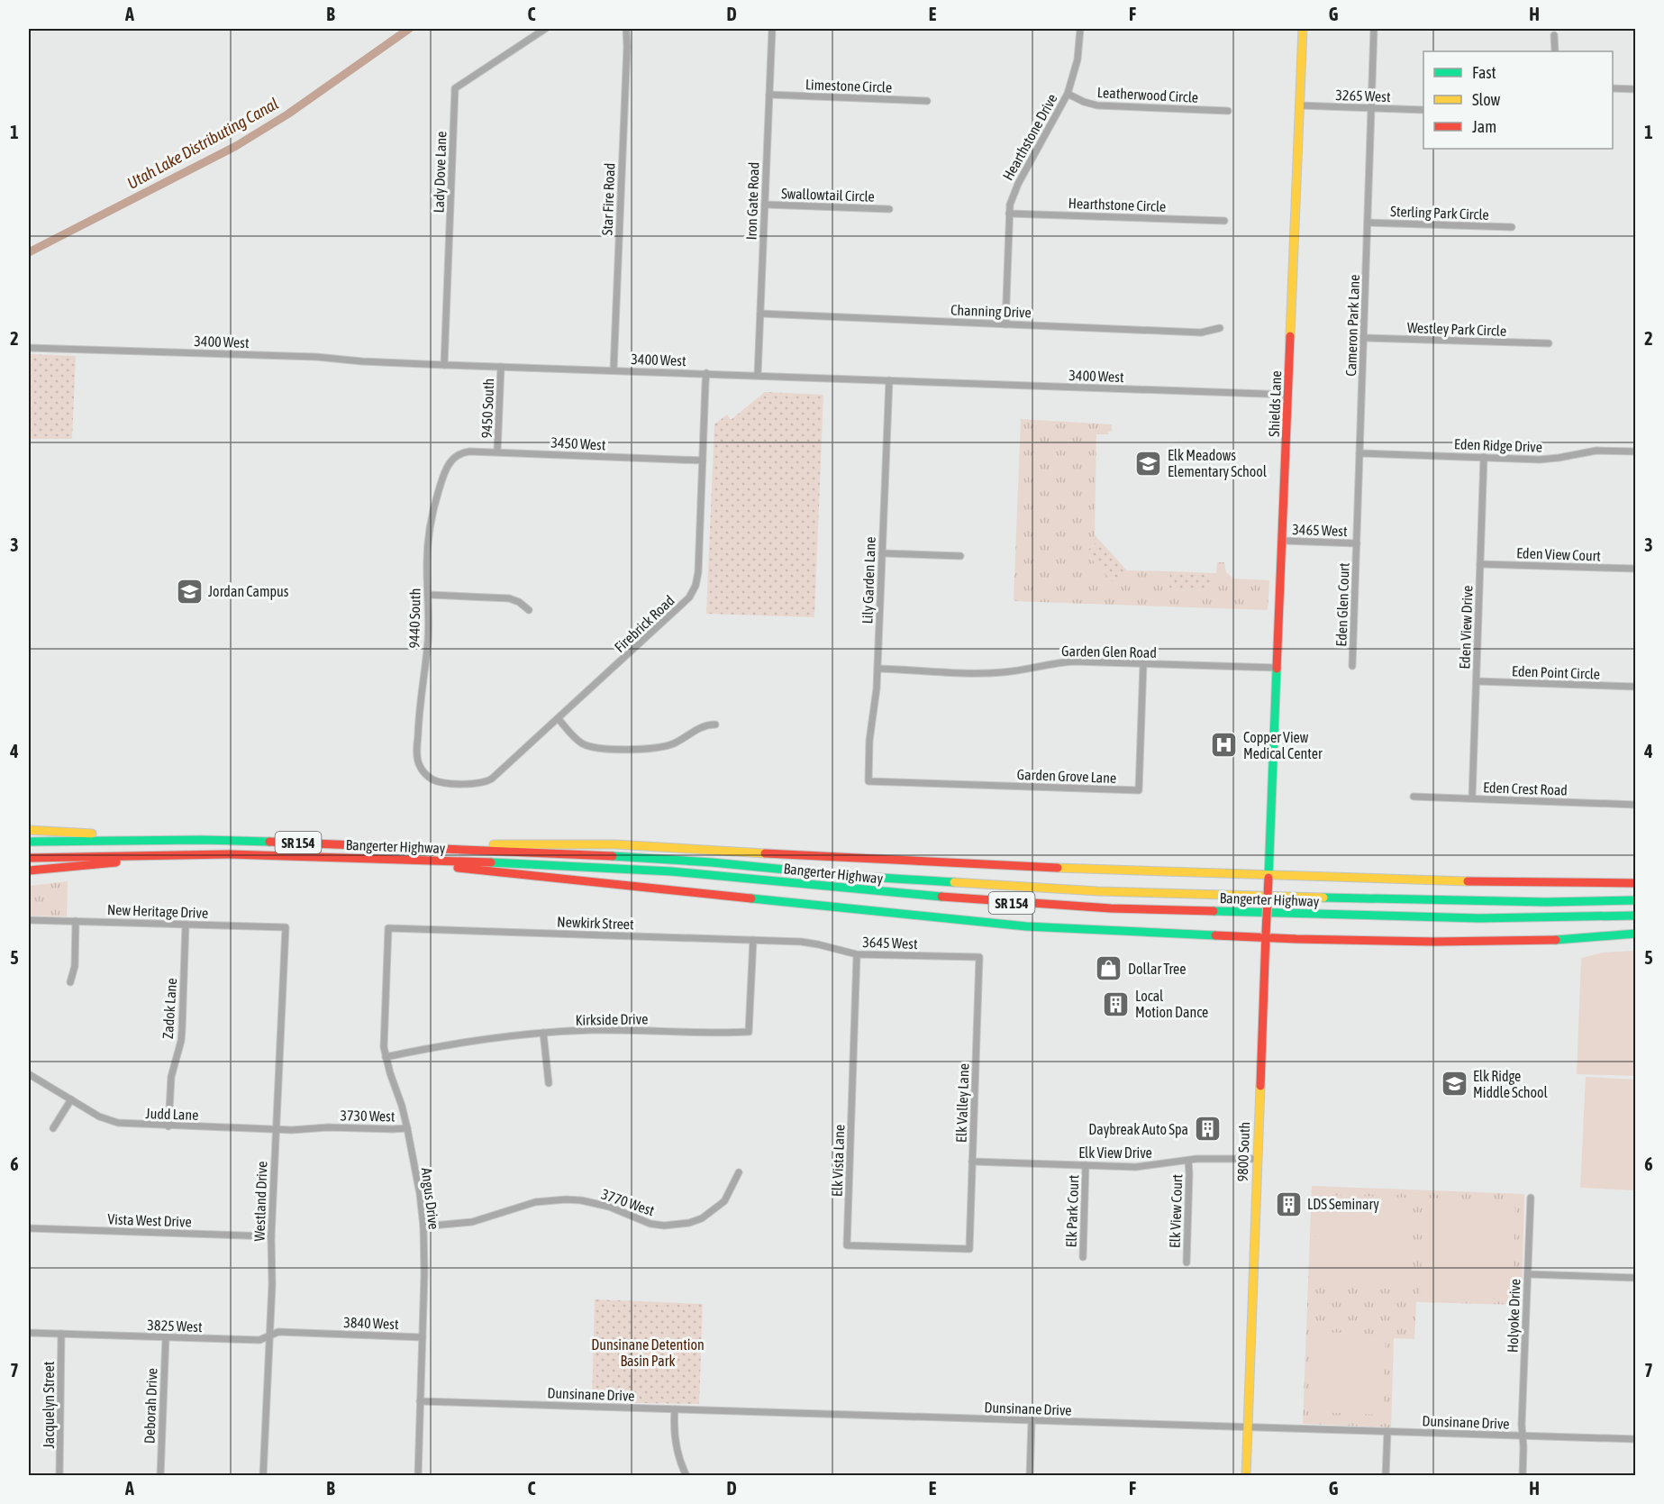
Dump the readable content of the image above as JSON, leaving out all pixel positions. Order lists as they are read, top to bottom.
{
  "streets": {
    "main road": [
      "Shields Lane",
      "SR 154",
      "Bangerter Highway",
      "9800 South"
    ],
    "street": [
      "Limestone Circle",
      "Leatherwood Circle",
      "3265 West",
      "Hearthstone Drive",
      "Lady Dove Lane",
      "Swallowtail Circle",
      "Star Fire Road",
      "Iron Gate Road",
      "Hearthstone Circle",
      "Sterling Park Circle",
      "Channing Drive",
      "Cameron Park Lane",
      "Westley Park Circle",
      "3400 West",
      "9450 South",
      "3450 West",
      "Eden Ridge Drive",
      "3465 West",
      "Eden View Court",
      "Lily Garden Lane",
      "Eden Glen Court",
      "9440 South",
      "Firebrick Road",
      "Eden View Drive",
      "Garden Glen Road",
      "Eden Point Circle",
      "Garden Grove Lane",
      "Eden Crest Road",
      "New Heritage Drive",
      "Newkirk Street",
      "3645 West",
      "Zadok Lane",
      "Kirkside Drive",
      "Elk Valley Lane",
      "Judd Lane",
      "3730 West",
      "Elk View Drive",
      "Elk Vista Lane",
      "Angus Drive",
      "Westland Drive",
      "3770 West",
      "Elk Park Court",
      "Elk View Court",
      "Vista West Drive",
      "Holyoke Drive",
      "3840 West",
      "3825 West",
      "Dunsinane Drive",
      "Jacquelyn Street",
      "Deborah Drive"
    ]
  },
  "crossings": [
    ["Limestone Circle", "Iron Gate Road"],
    ["Leatherwood Circle", "Hearthstone Drive"],
    ["3265 West", "Cameron Park Lane"],
    ["3265 West", "Shields Lane"],
    ["Hearthstone Drive", "Hearthstone Circle"],
    ["Hearthstone Drive", "Channing Drive"],
    ["Lady Dove Lane", "3400 West"],
    ["Swallowtail Circle", "Iron Gate Road"],
    ["Star Fire Road", "3400 West"],
    ["Iron Gate Road", "Channing Drive"],
    ["Iron Gate Road", "3400 West"],
    ["Sterling Park Circle", "Cameron Park Lane"],
    ["Cameron Park Lane", "Westley Park Circle"],
    ["Cameron Park Lane", "Eden Ridge Drive"],
    ["Cameron Park Lane", "3465 West"],
    ["Cameron Park Lane", "Eden Glen Court"],
    ["3400 West", "Shields Lane"],
    ["3400 West", "9450 South"],
    ["3400 West", "Lily Garden Lane"],
    ["3400 West", "Firebrick Road"],
    ["Shields Lane", "3465 West"],
    ["Shields Lane", "Garden Glen Road"],
    ["Shields Lane", "9800 South"],
    ["9450 South", "3450 West"],
    ["3450 West", "9440 South"],
    ["3450 West", "Firebrick Road"],
    ["Eden Ridge Drive", "Eden View Drive"],
    ["3465 West", "Eden Glen Court"],
    ["Eden View Court", "Eden View Drive"],
    ["Lily Garden Lane", "Garden Glen Road"],
    ["Lily Garden Lane", "Garden Grove Lane"],
    ["9440 South", "Firebrick Road"],
    ["Eden View Drive", "Eden Point Circle"],
    ["Eden View Drive", "Eden Crest Road"],
    ["Garden Glen Road", "Garden Grove Lane"],
    ["New Heritage Drive", "Zadok Lane"],
    ["New Heritage Drive", "Westland Drive"],
    ["Newkirk Street", "3645 West"],
    ["Newkirk Street", "Kirkside Drive"],
    ["Newkirk Street", "Angus Drive"],
    ["3645 West", "Elk Valley Lane"],
    ["3645 West", "Elk Vista Lane"],
    ["Zadok Lane", "Judd Lane"],
    ["Kirkside Drive", "Angus Drive"],
    ["Elk Valley Lane", "Elk View Drive"],
    ["Elk Valley Lane", "Elk Vista Lane"],
    ["Judd Lane", "3730 West"],
    ["Judd Lane", "Westland Drive"],
    ["3730 West", "Angus Drive"],
    ["9800 South", "Elk View Drive"],
    ["9800 South", "Dunsinane Drive"],
    ["Elk View Drive", "Elk Park Court"],
    ["Elk View Drive", "Elk View Court"],
    ["Angus Drive", "3770 West"],
    ["Angus Drive", "3840 West"],
    ["Angus Drive", "Dunsinane Drive"],
    ["Westland Drive", "Vista West Drive"],
    ["Westland Drive", "3825 West"],
    ["Holyoke Drive", "Dunsinane Drive"],
    ["3840 West", "3825 West"],
    ["3825 West", "Jacquelyn Street"],
    ["3825 West", "Deborah Drive"]
  ],
  "water": ["Utah Lake Distributing Canal"],
  "parks": ["Dunsinane Detention Basin Park"],
  "places": {
    "school or university": ["Elk Meadows Elementary School", "Jordan Campus", "Elk Ridge Middle School"],
    "hospital": ["Copper View Medical Center"],
    "shop": ["Dollar Tree"],
    "building": ["Local Motion Dance", "Daybreak Auto Spa", "LDS Seminary"]
  },
  "legend": ["Fast", "Slow", "Jam"],
  "grid": {
    "columns": [
      "A",
      "B",
      "C",
      "D",
      "E",
      "F",
      "G",
      "H"
    ],
    "rows": [
      "1",
      "2",
      "3",
      "4",
      "5",
      "6",
      "7"
    ]
  }
}
